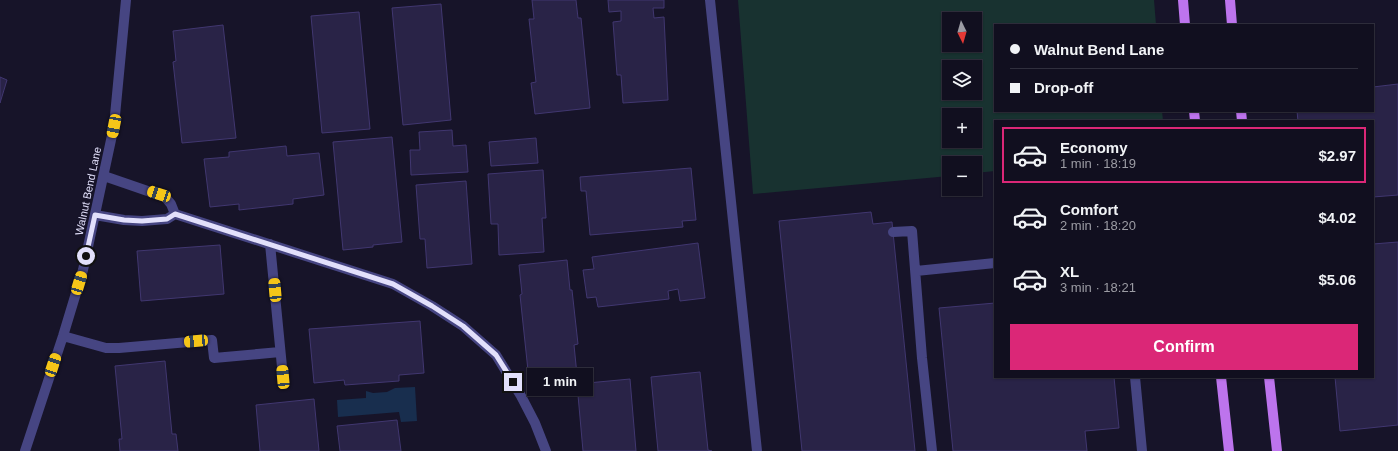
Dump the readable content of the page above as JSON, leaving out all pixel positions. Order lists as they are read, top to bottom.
{
  "streets": {
    "street": ["Walnut Bend Lane"]
  },
  "north": "bottom",
  "page": {
    "map_buttons": ["+", "−"],
    "banner": ["Walnut Bend Lane", "Drop-off"],
    "list": [
      {
        "name": "Economy",
        "note": "1 min · 18:19",
        "value": "$2.97"
      },
      {
        "name": "Comfort",
        "note": "2 min · 18:20",
        "value": "$4.02"
      },
      {
        "name": "XL",
        "note": "3 min · 18:21",
        "value": "$5.06"
      }
    ],
    "buttons": "Confirm",
    "bubble": "1 min"
  }
}
